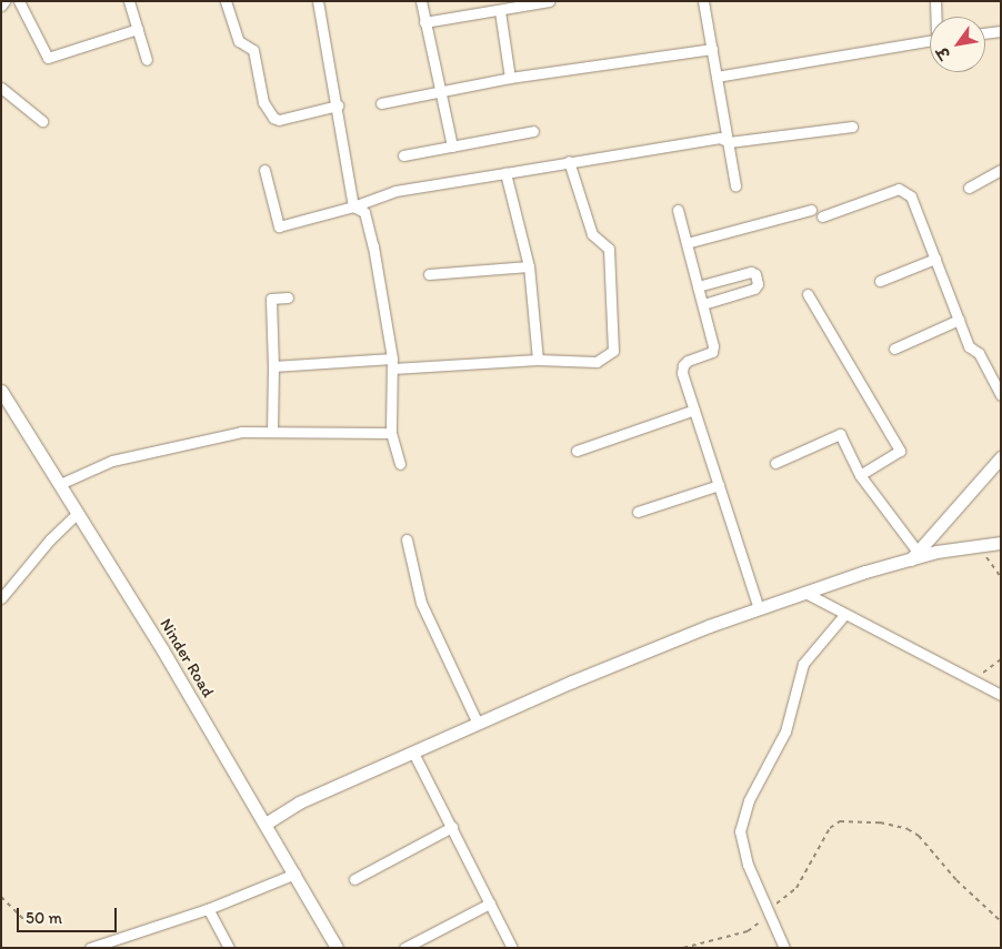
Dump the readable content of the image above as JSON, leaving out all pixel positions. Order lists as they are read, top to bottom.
{
  "streets": {
    "street": ["Ninder Road"]
  },
  "scale_bar": "50 m",
  "north": "bottom left"
}
